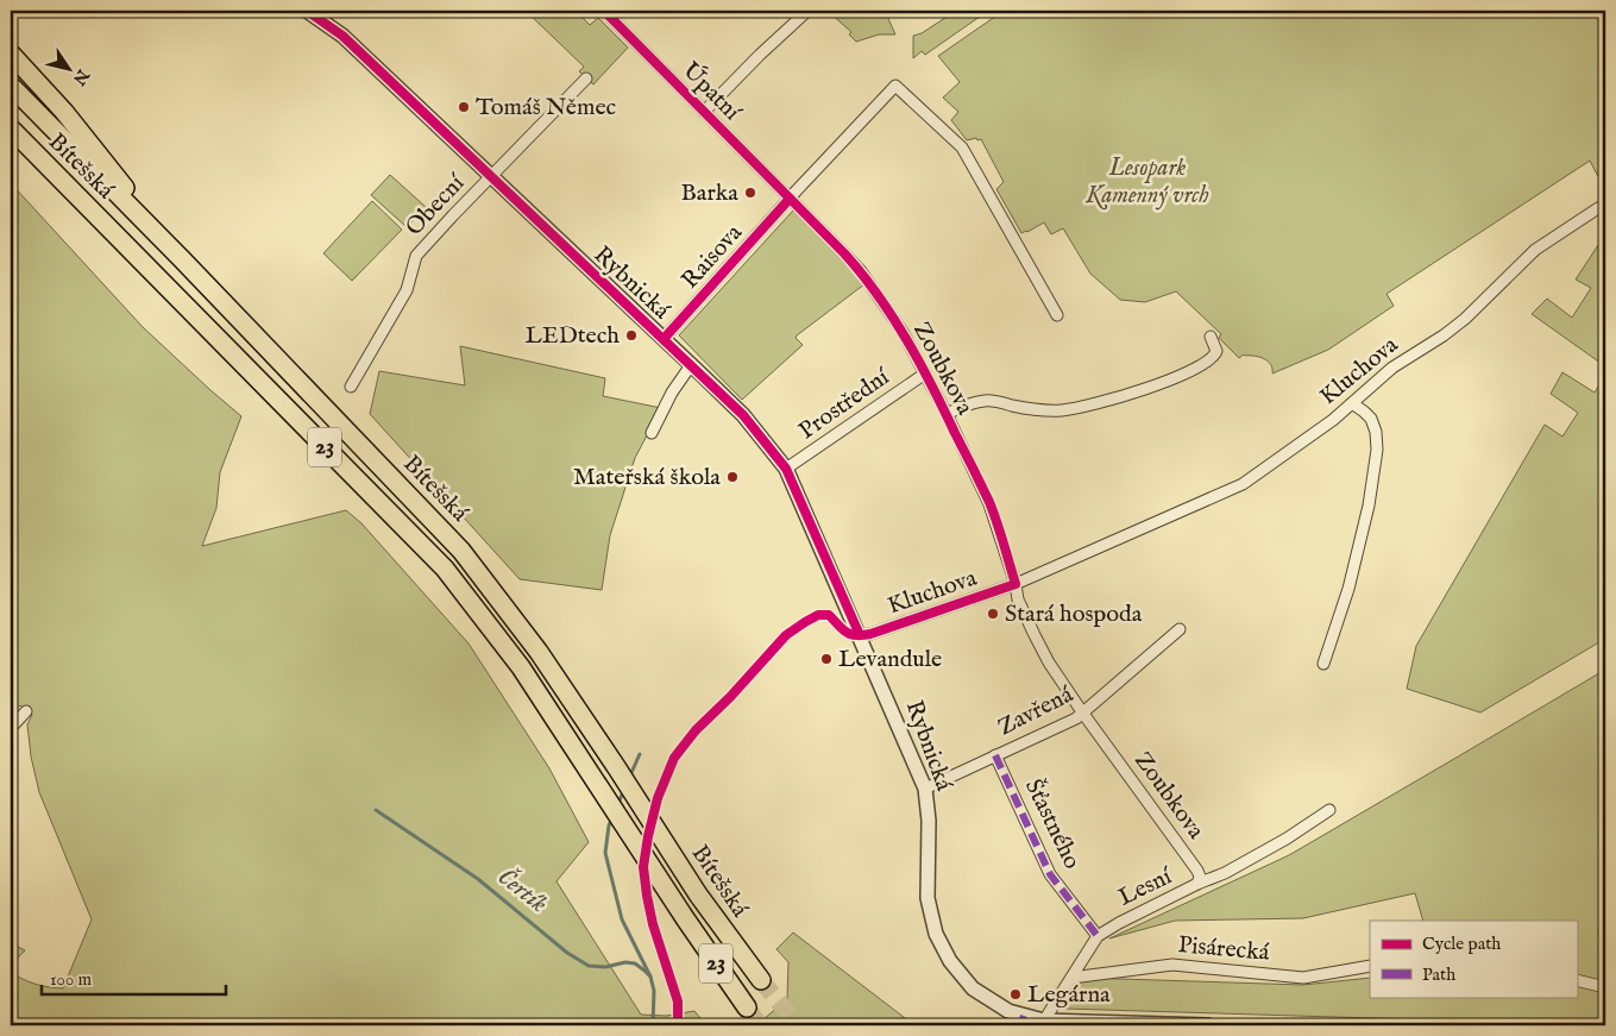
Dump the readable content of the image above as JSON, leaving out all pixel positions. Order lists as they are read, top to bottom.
{
  "streets": {
    "highway": ["Bítešská", "23"],
    "street": [
      "Úpatní",
      "Obecní",
      "Raisova",
      "Rybnická",
      "Zoubkova",
      "Kluchova",
      "Prostřední",
      "Zavřená",
      "Šťastného",
      "Lesní",
      "Pisárecká"
    ]
  },
  "crossings": [
    ["Úpatní", "Raisova"],
    ["Úpatní", "Zoubkova"],
    ["Obecní", "Rybnická"],
    ["Raisova", "Rybnická"],
    ["Raisova", "Zoubkova"],
    ["Rybnická", "Kluchova"],
    ["Rybnická", "Prostřední"],
    ["Rybnická", "Zavřená"],
    ["Rybnická", "Lesní"],
    ["Zoubkova", "Kluchova"],
    ["Zoubkova", "Prostřední"],
    ["Zoubkova", "Zavřená"],
    ["Zoubkova", "Lesní"],
    ["Zavřená", "Šťastného"],
    ["Šťastného", "Lesní"],
    ["Lesní", "Pisárecká"]
  ],
  "water": ["Čertík"],
  "parks": ["Lesopark Kamenný vrch"],
  "places": [
    "Tomáš Němec",
    "Barka",
    "LEDtech",
    "Mateřská škola",
    "Stará hospoda",
    "Levandule",
    "Legárna"
  ],
  "legend": ["Cycle path", "Path"],
  "scale_bar": "100 m",
  "north": "bottom right"
}
